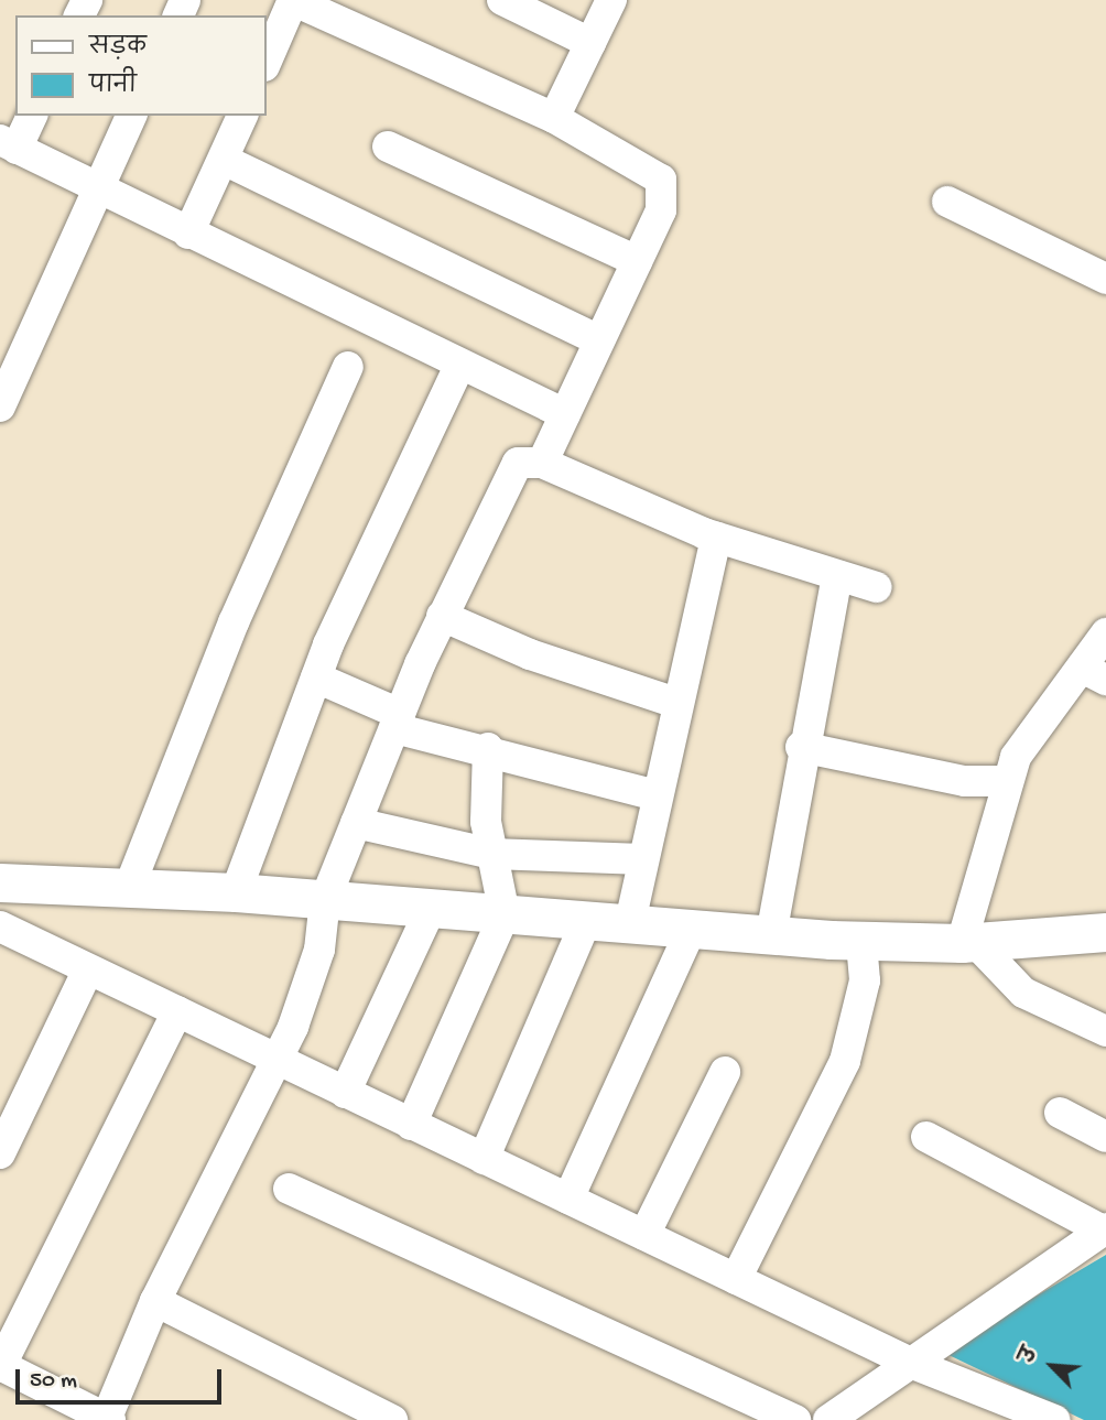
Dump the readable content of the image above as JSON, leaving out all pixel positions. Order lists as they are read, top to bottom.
{
  "legend": ["सड़क", "पानी"],
  "scale_bar": "50 m",
  "north": "top left"
}
